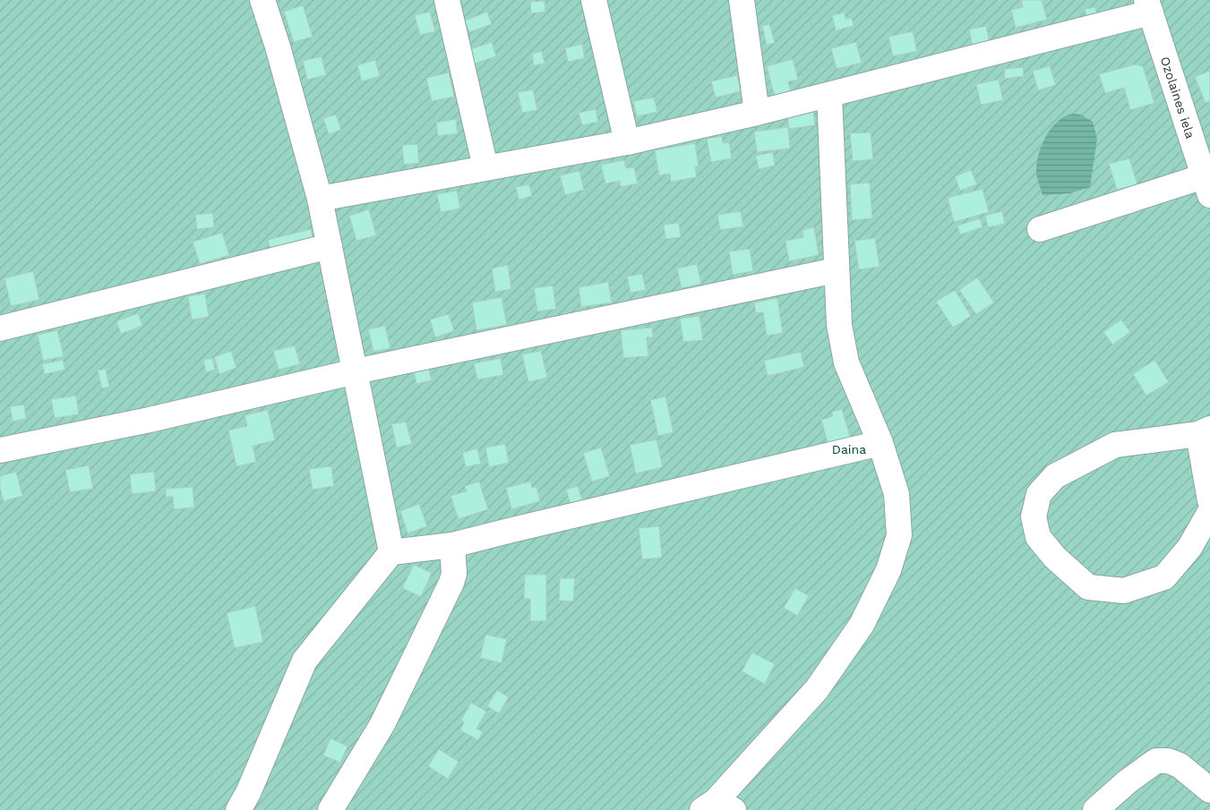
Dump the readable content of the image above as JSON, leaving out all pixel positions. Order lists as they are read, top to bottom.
{
  "streets": {
    "street": ["Ozolaines iela"]
  },
  "parks": ["Daina"]
}
